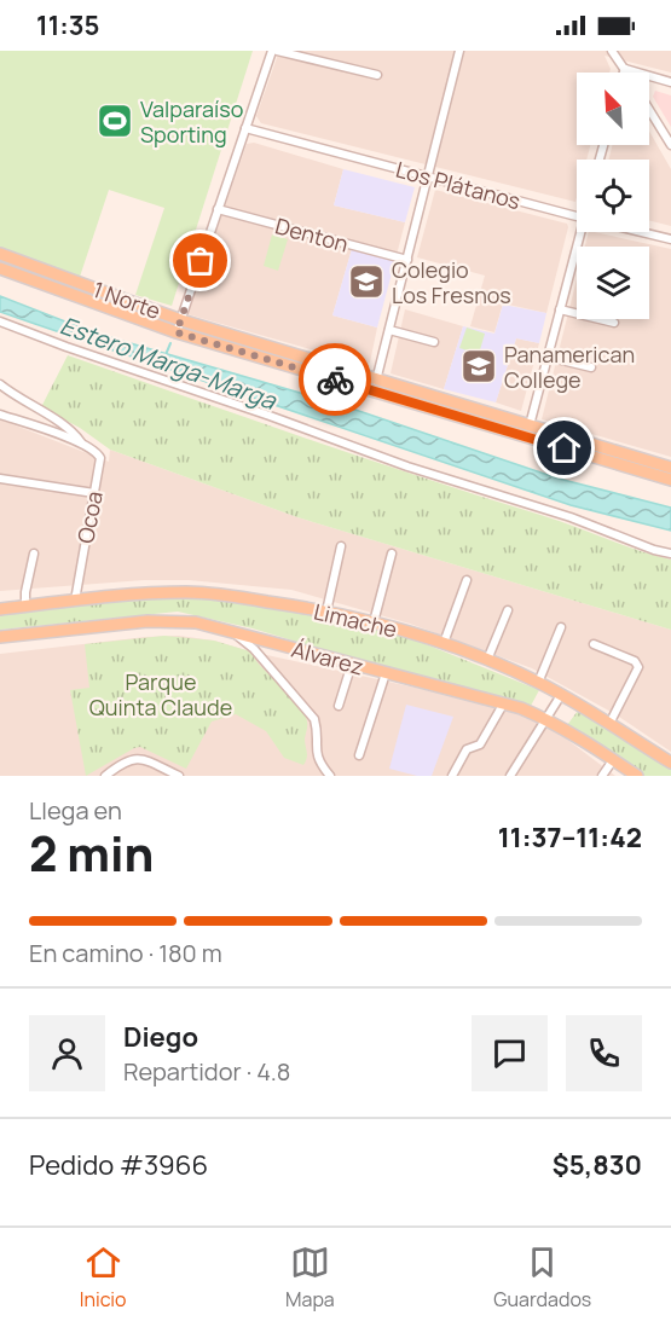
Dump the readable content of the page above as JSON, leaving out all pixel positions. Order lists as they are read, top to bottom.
{
  "streets": {
    "main road": ["1 Norte", "Limache", "Álvarez"],
    "street": ["Los Plátanos", "Denton", "Ocoa"]
  },
  "crossings": [
    ["Ocoa", "Limache"]
  ],
  "water": ["Estero Marga-Marga"],
  "parks": ["Parque Quinta Claude"],
  "places": {
    "sports": ["Valparaíso Sporting"],
    "school or university": ["Colegio Los Fresnos", "Panamerican College"]
  },
  "north": "top left",
  "page": {
    "status": "11:35",
    "heading": ["2 min", "Llega en", "11:37–11:42"],
    "panel": [
      "Diego",
      "Repartidor · 4.8",
      "Pedido #3966",
      "$5,830"
    ],
    "bar": "En camino · 180 m",
    "tabs": ["Inicio", "Mapa", "Guardados"]
  }
}
